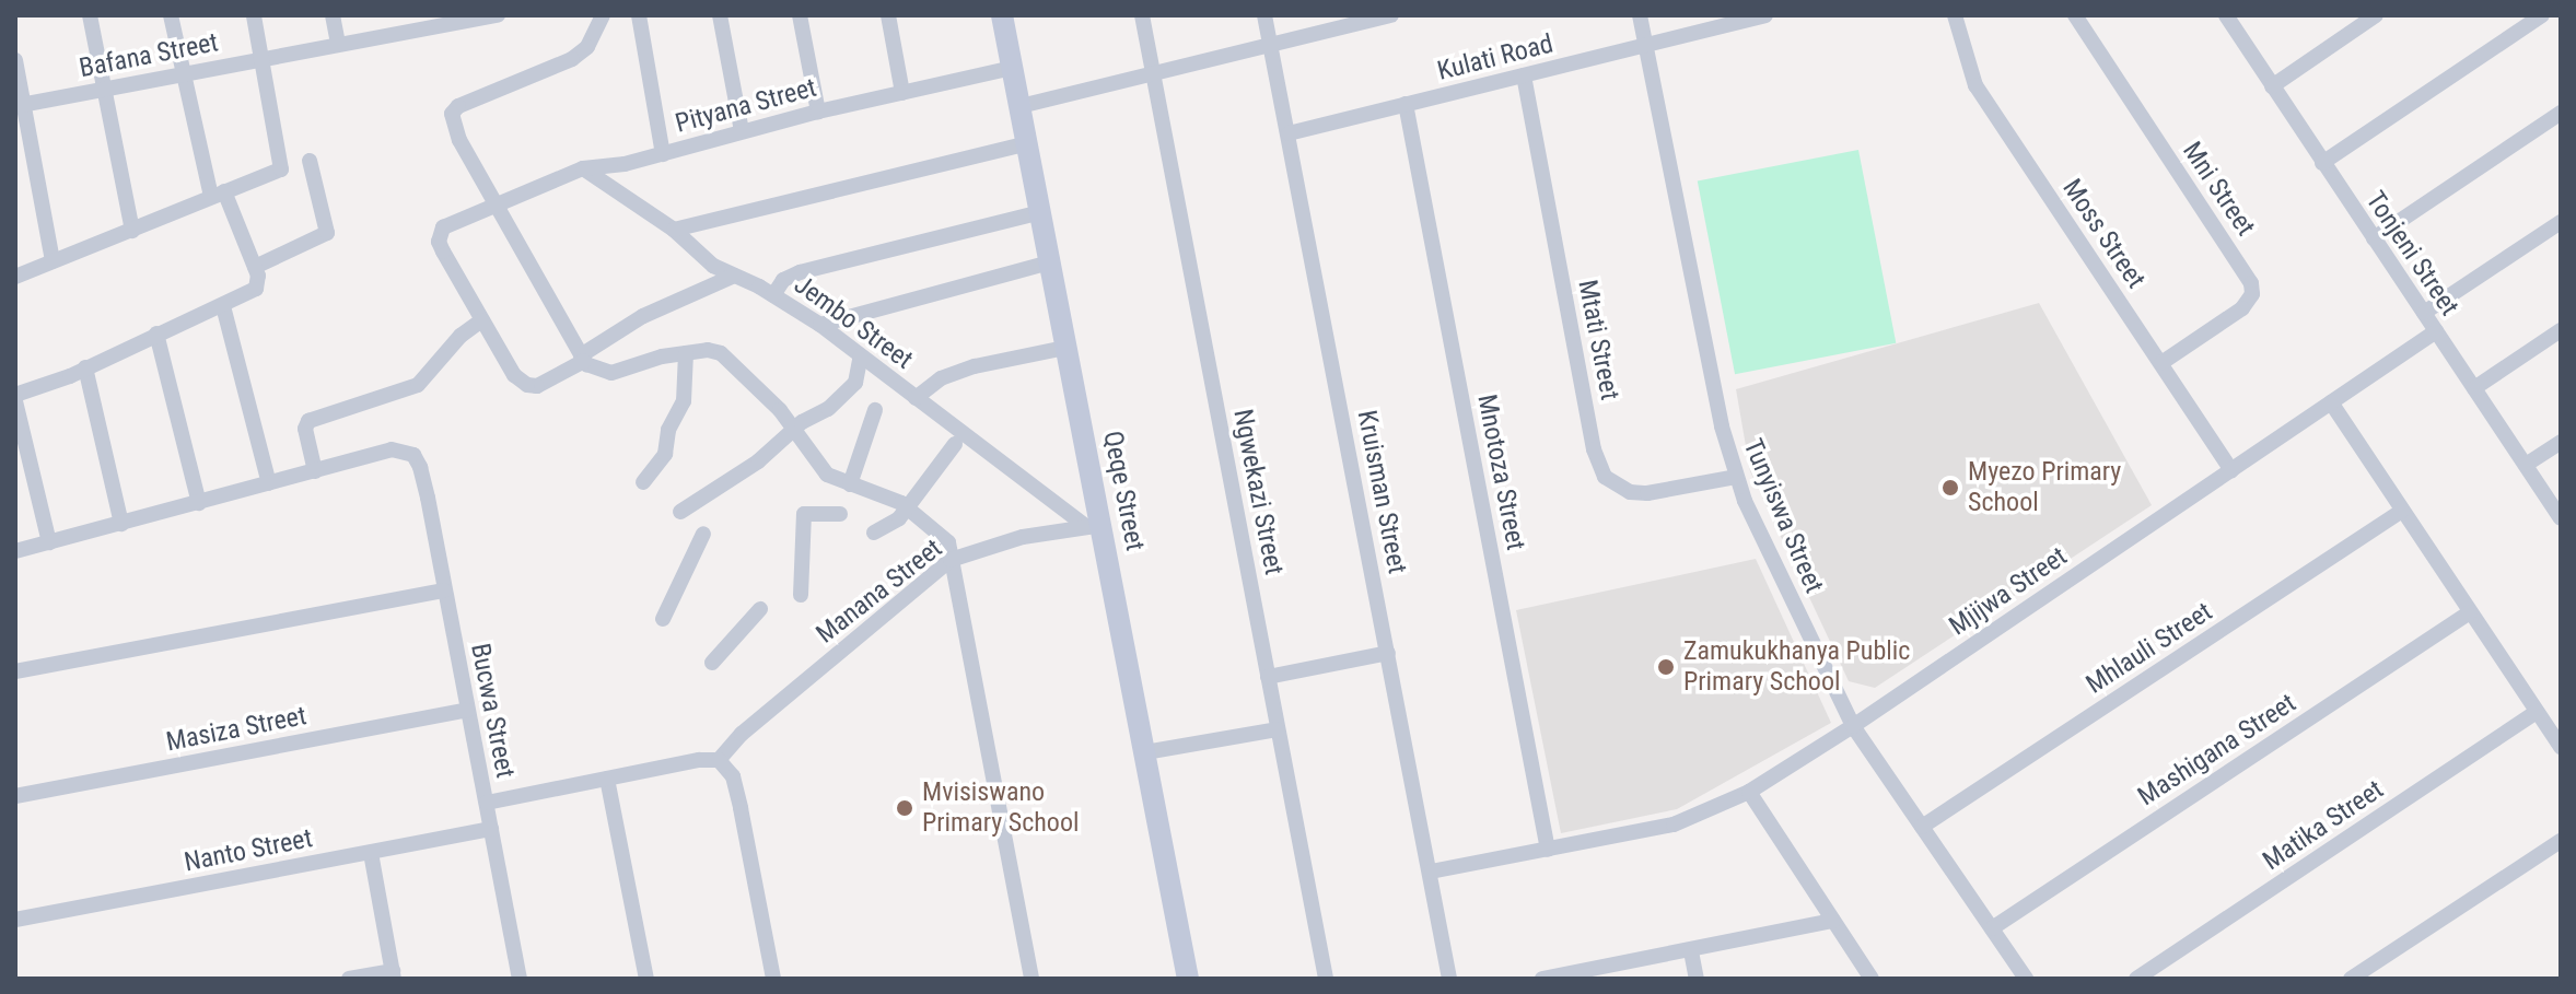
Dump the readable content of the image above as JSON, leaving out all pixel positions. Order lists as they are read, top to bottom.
{
  "streets": {
    "street": [
      "Bafana Street",
      "Kulati Road",
      "Pityana Street",
      "Mni Street",
      "Moss Street",
      "Tonjeni Street",
      "Jembo Street",
      "Mtati Street",
      "Mnotoza Street",
      "Qeqe Street",
      "Ngwekazi Street",
      "Kruisman Street",
      "Tunyiswa Street",
      "Manana Street",
      "Mjijwa Street",
      "Mhlauli Street",
      "Bucwa Street",
      "Masiza Street",
      "Mashigana Street",
      "Matika Street",
      "Nanto Street"
    ]
  },
  "crossings": [
    ["Kulati Road", "Mtati Street"],
    ["Kulati Road", "Mnotoza Street"],
    ["Kulati Road", "Kruisman Street"],
    ["Kulati Road", "Tunyiswa Street"],
    ["Pityana Street", "Jembo Street"],
    ["Pityana Street", "Qeqe Street"],
    ["Mni Street", "Moss Street"],
    ["Moss Street", "Mjijwa Street"],
    ["Tonjeni Street", "Mjijwa Street"],
    ["Jembo Street", "Qeqe Street"],
    ["Jembo Street", "Manana Street"],
    ["Mtati Street", "Tunyiswa Street"],
    ["Mnotoza Street", "Mjijwa Street"],
    ["Qeqe Street", "Manana Street"],
    ["Kruisman Street", "Mjijwa Street"],
    ["Tunyiswa Street", "Mjijwa Street"],
    ["Tunyiswa Street", "Mhlauli Street"],
    ["Tunyiswa Street", "Mashigana Street"],
    ["Bucwa Street", "Masiza Street"],
    ["Bucwa Street", "Nanto Street"]
  ],
  "places": ["Myezo Primary School", "Zamukukhanya Public Primary School", "Mvisiswano Primary School"]
}
